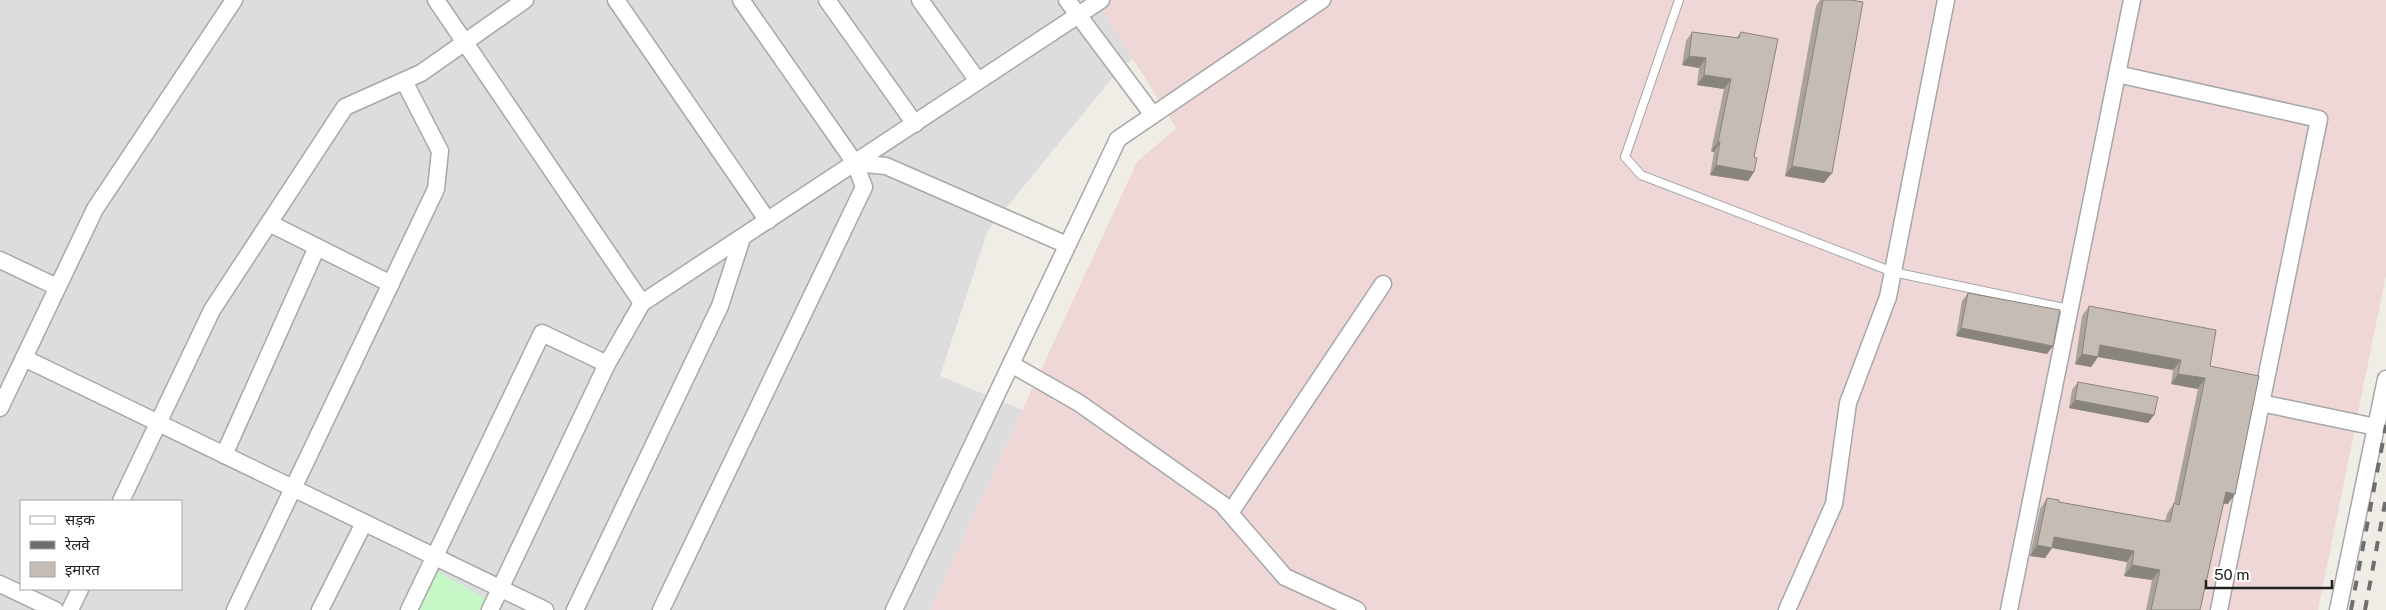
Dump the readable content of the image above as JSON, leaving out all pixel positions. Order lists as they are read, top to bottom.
{
  "legend": ["सड़क", "रेलवे", "इमारत"],
  "scale_bar": "50 m"
}
